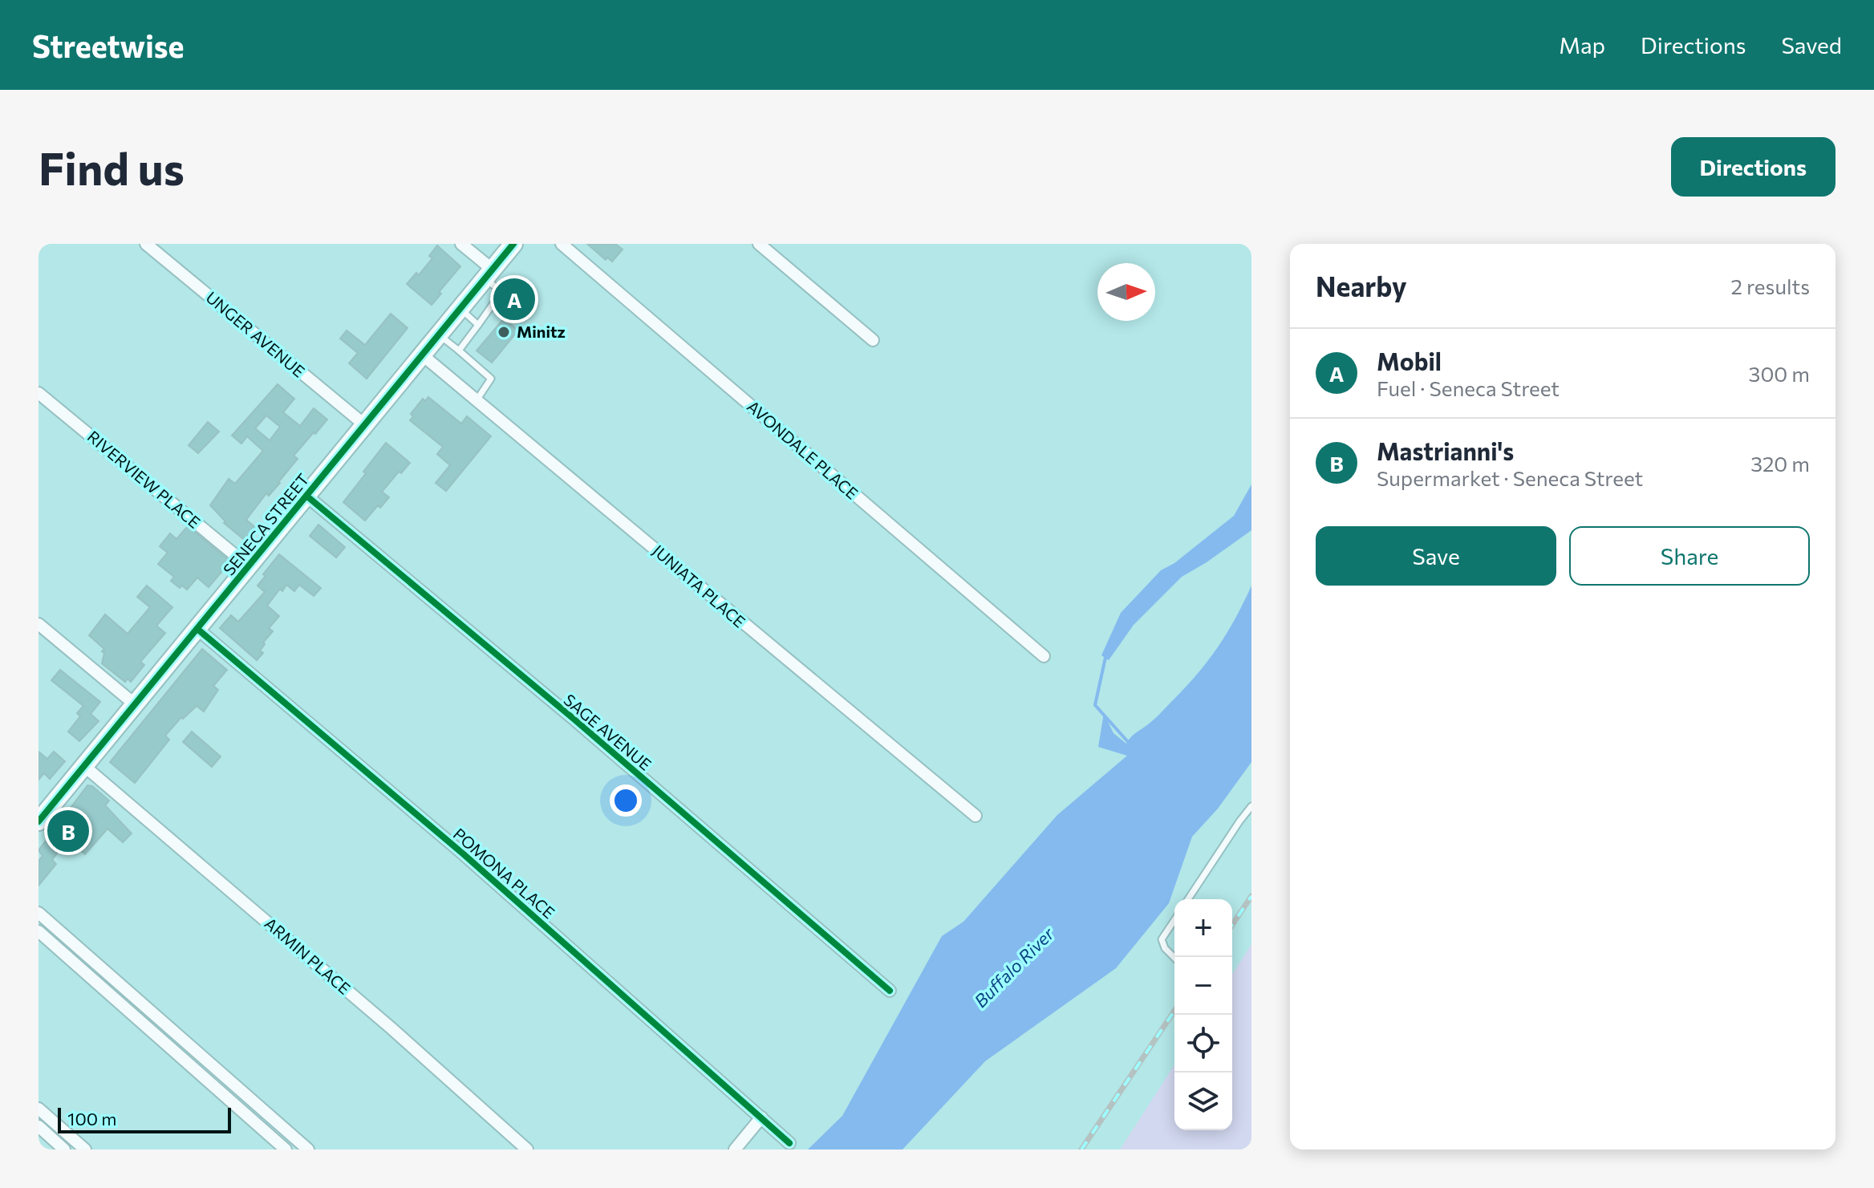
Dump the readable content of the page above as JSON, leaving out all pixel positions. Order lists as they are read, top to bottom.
{
  "streets": {
    "main road": ["SENECA STREET"],
    "street": [
      "UNGER AVENUE",
      "AVONDALE PLACE",
      "RIVERVIEW PLACE",
      "JUNIATA PLACE",
      "SAGE AVENUE",
      "POMONA PLACE",
      "ARMIN PLACE"
    ]
  },
  "crossings": [
    ["UNGER AVENUE", "SENECA STREET"],
    ["RIVERVIEW PLACE", "SENECA STREET"],
    ["SENECA STREET", "JUNIATA PLACE"],
    ["SENECA STREET", "SAGE AVENUE"],
    ["SENECA STREET", "POMONA PLACE"],
    ["SENECA STREET", "ARMIN PLACE"]
  ],
  "water": ["Buffalo River"],
  "places": ["Minitz"],
  "scale_bar": "100 m",
  "north": "right",
  "page": {
    "header": "Streetwise",
    "nav": ["Map", "Directions", "Saved"],
    "buttons": [
      "Directions",
      ["Save", "Share"]
    ],
    "title": "Find us",
    "heading": ["Nearby", "2 results"],
    "pins": ["A", "B"],
    "list": [
      {
        "mark": "A",
        "name": "Mobil",
        "note": "Fuel · Seneca Street",
        "value": "300 m"
      },
      {
        "mark": "B",
        "name": "Mastrianni's",
        "note": "Supermarket · Seneca Street",
        "value": "320 m"
      }
    ],
    "map_buttons": ["+", "−"],
    "scale": "100 m"
  }
}
